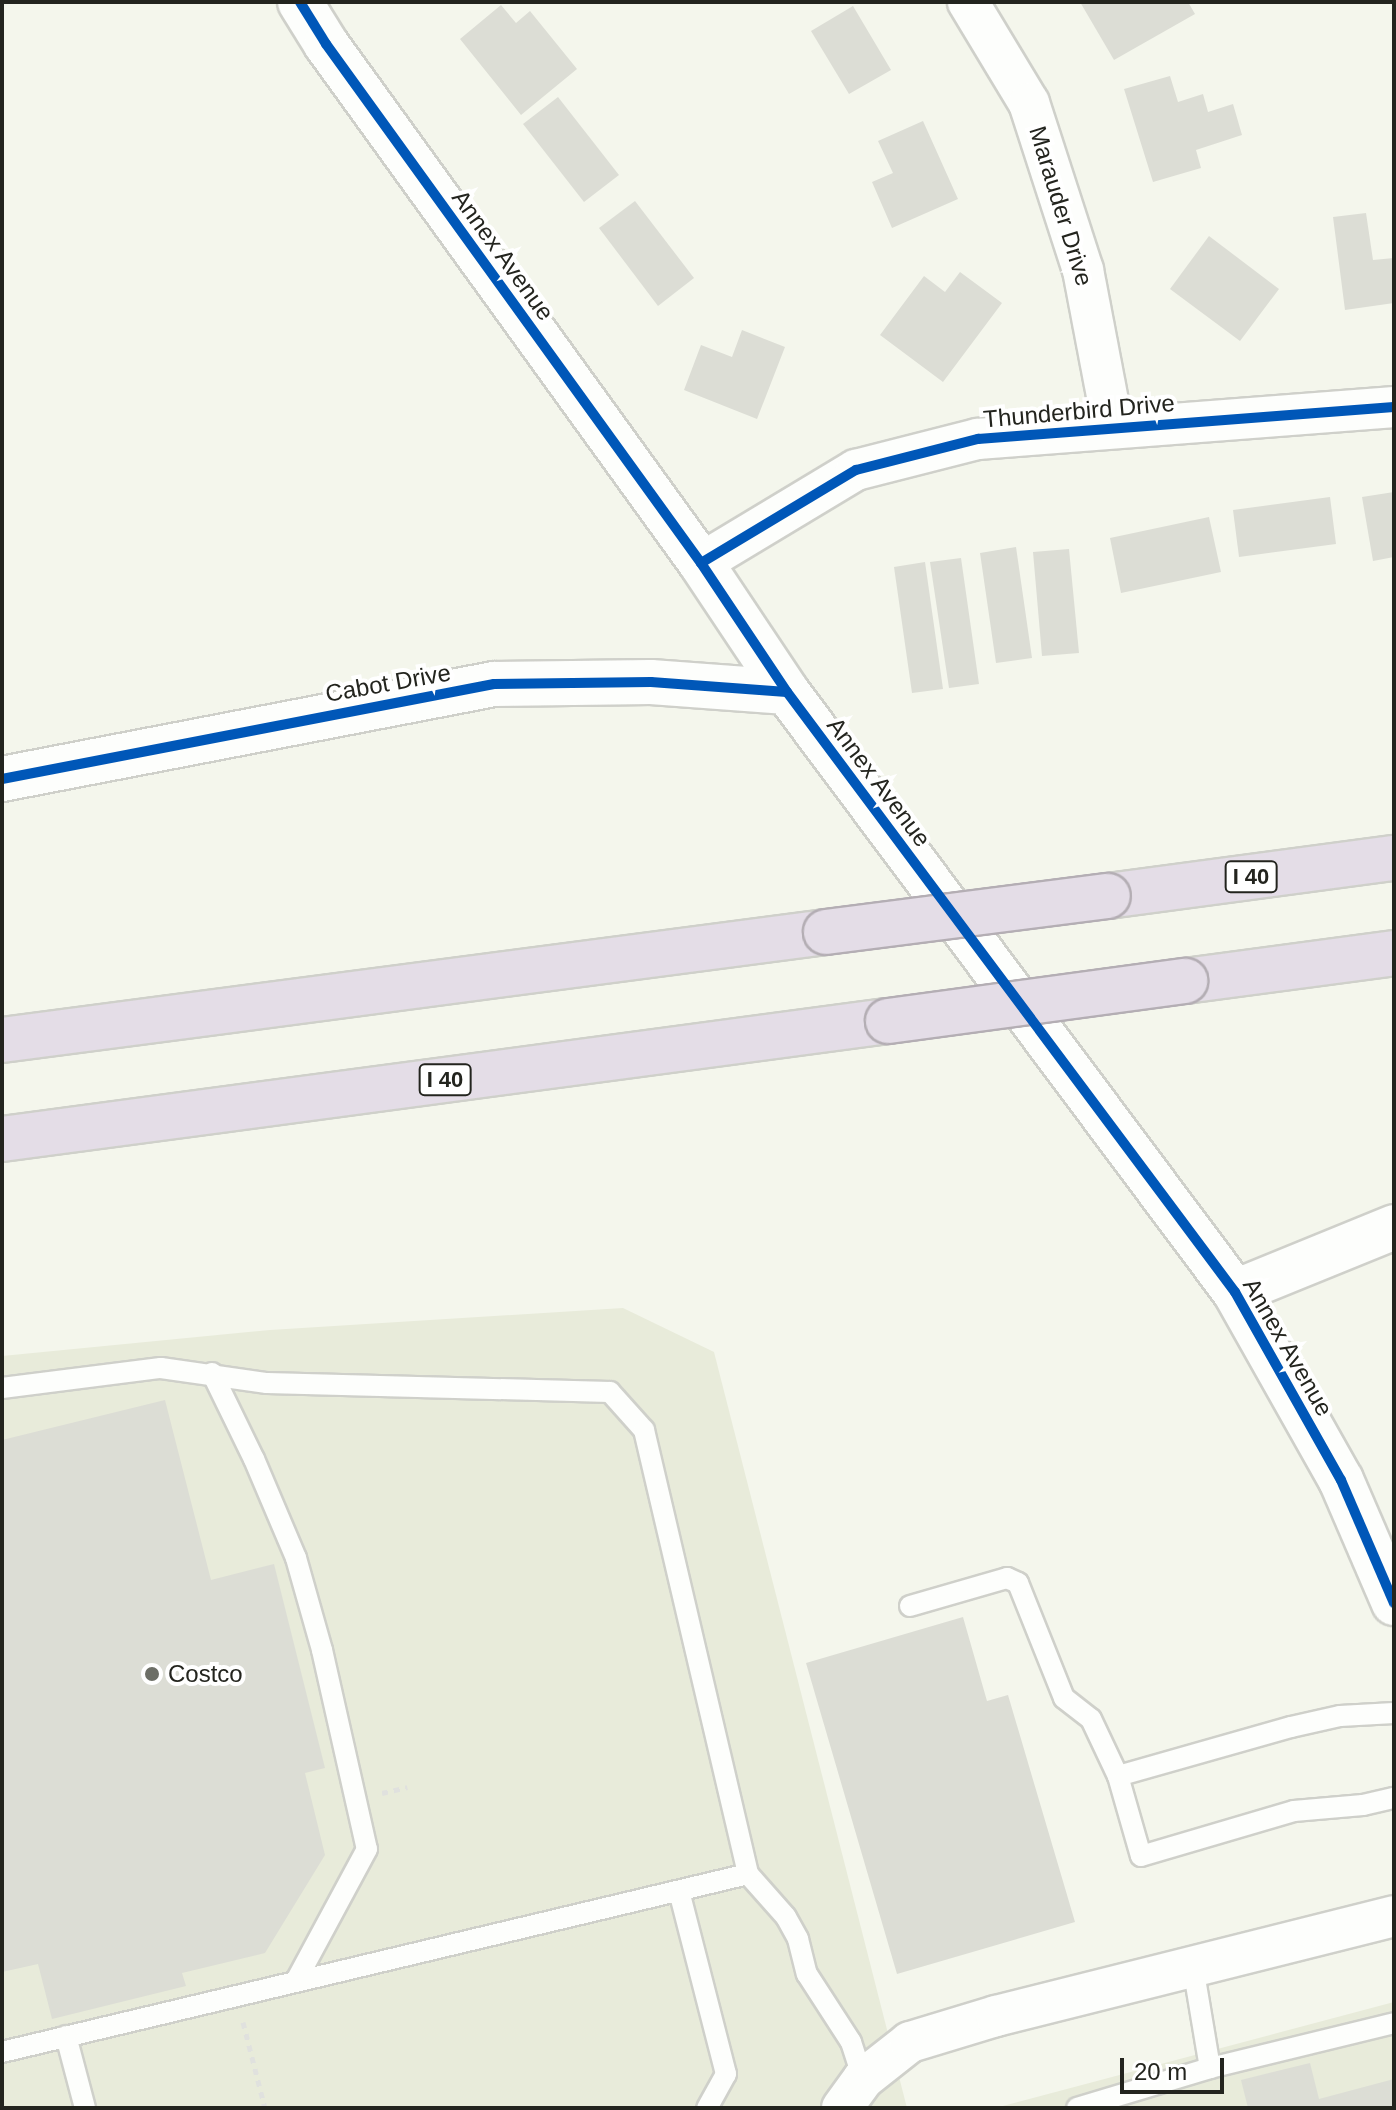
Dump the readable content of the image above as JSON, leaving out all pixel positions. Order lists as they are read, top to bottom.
{
  "streets": {
    "highway": ["I 40"],
    "street": [
      "Marauder Drive",
      "Annex Avenue",
      "Thunderbird Drive",
      "Cabot Drive"
    ]
  },
  "crossings": [
    ["Marauder Drive", "Thunderbird Drive"],
    ["Annex Avenue", "Thunderbird Drive"],
    ["Annex Avenue", "Cabot Drive"]
  ],
  "places": ["Costco"],
  "scale_bar": "20 m"
}
